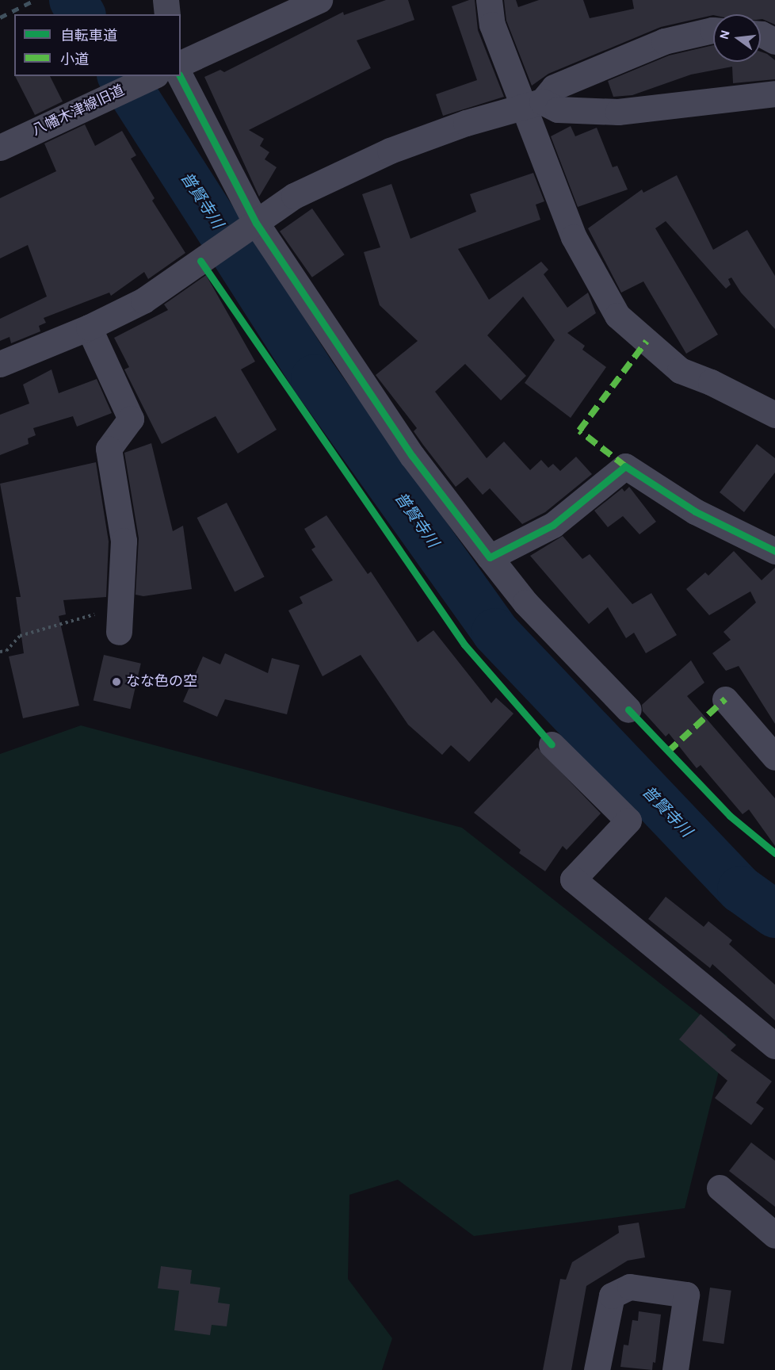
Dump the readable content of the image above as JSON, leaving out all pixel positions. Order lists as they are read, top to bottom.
{
  "streets": {
    "street": ["八幡木津線旧道"]
  },
  "water": ["普賢寺川"],
  "places": ["なな色の空"],
  "legend": ["自転車道", "小道"],
  "north": "left"
}
